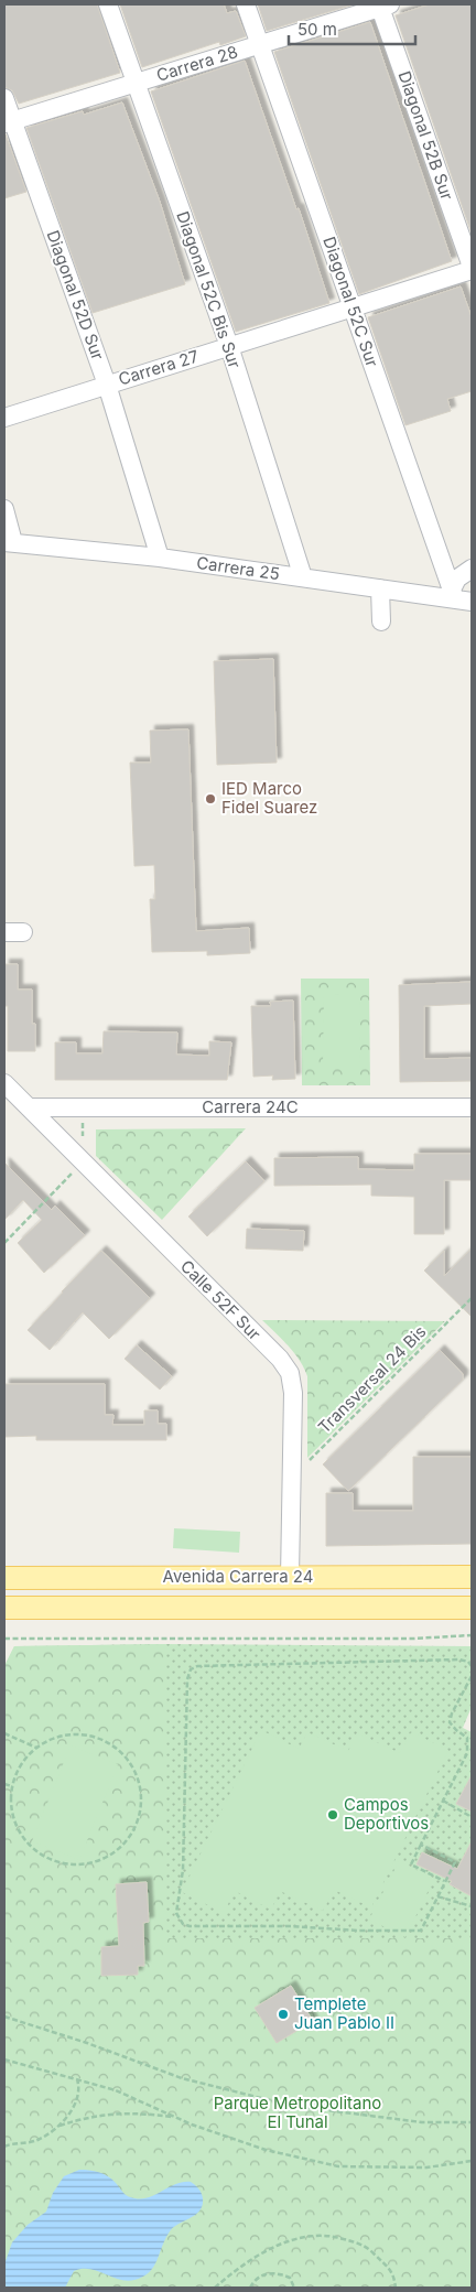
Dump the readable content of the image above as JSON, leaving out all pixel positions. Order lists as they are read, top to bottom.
{
  "streets": {
    "main road": ["Avenida Carrera 24"],
    "street": [
      "Carrera 28",
      "Diagonal 52B Sur",
      "Diagonal 52C Bis Sur",
      "Diagonal 52D Sur",
      "Diagonal 52C Sur",
      "Carrera 27",
      "Carrera 25",
      "Carrera 24C",
      "Calle 52F Sur"
    ],
    "path": ["Transversal 24 Bis"]
  },
  "crossings": [
    ["Carrera 28", "Diagonal 52B Sur"],
    ["Carrera 28", "Diagonal 52C Bis Sur"],
    ["Carrera 28", "Diagonal 52D Sur"],
    ["Carrera 28", "Diagonal 52C Sur"],
    ["Diagonal 52B Sur", "Carrera 27"],
    ["Diagonal 52C Bis Sur", "Carrera 27"],
    ["Diagonal 52C Bis Sur", "Carrera 25"],
    ["Diagonal 52D Sur", "Carrera 27"],
    ["Diagonal 52D Sur", "Carrera 25"],
    ["Diagonal 52C Sur", "Carrera 27"],
    ["Diagonal 52C Sur", "Carrera 25"],
    ["Carrera 24C", "Calle 52F Sur"],
    ["Calle 52F Sur", "Transversal 24 Bis"],
    ["Calle 52F Sur", "Avenida Carrera 24"]
  ],
  "parks": ["Parque Metropolitano El Tunal"],
  "places": ["IED Marco Fidel Suarez", "Campos Deportivos", "Templete Juan Pablo II"],
  "scale_bar": "50 m"
}
